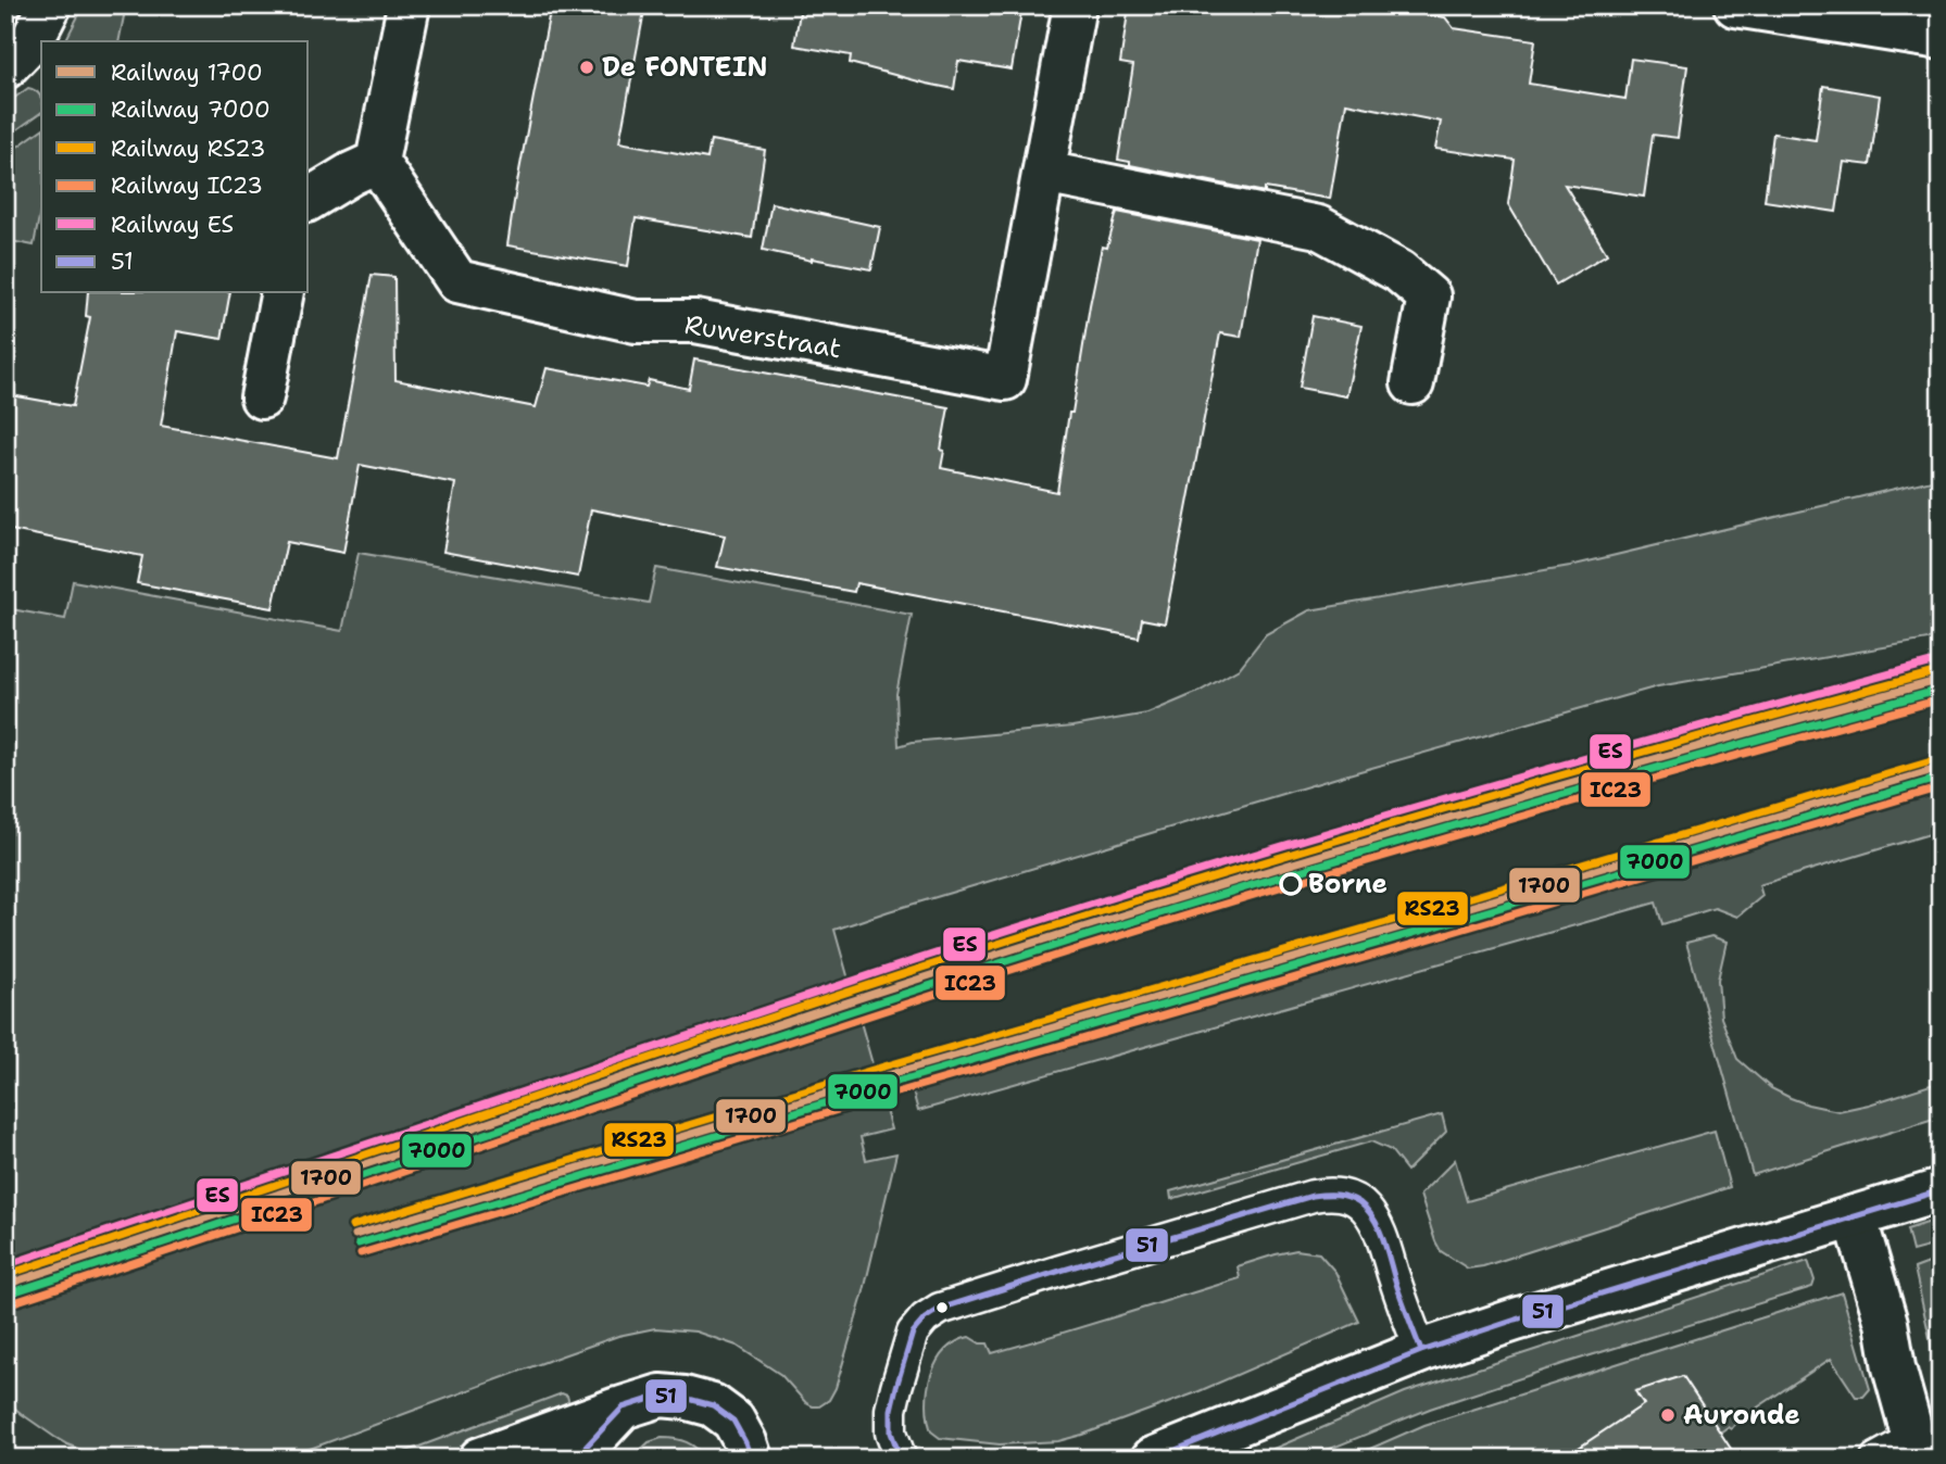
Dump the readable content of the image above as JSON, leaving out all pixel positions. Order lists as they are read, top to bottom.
{
  "streets": {
    "street": ["Ruwerstraat"]
  },
  "places": ["De FONTEIN", "Borne", "Auronde"],
  "lines": [
    "rail line ES",
    "rail line RS23",
    "rail line 1700",
    "rail line 7000",
    "rail line IC23",
    "transit line 51"
  ],
  "legend": [
    "Railway 1700",
    "Railway 7000",
    "Railway RS23",
    "Railway IC23",
    "Railway ES",
    "51"
  ]
}
